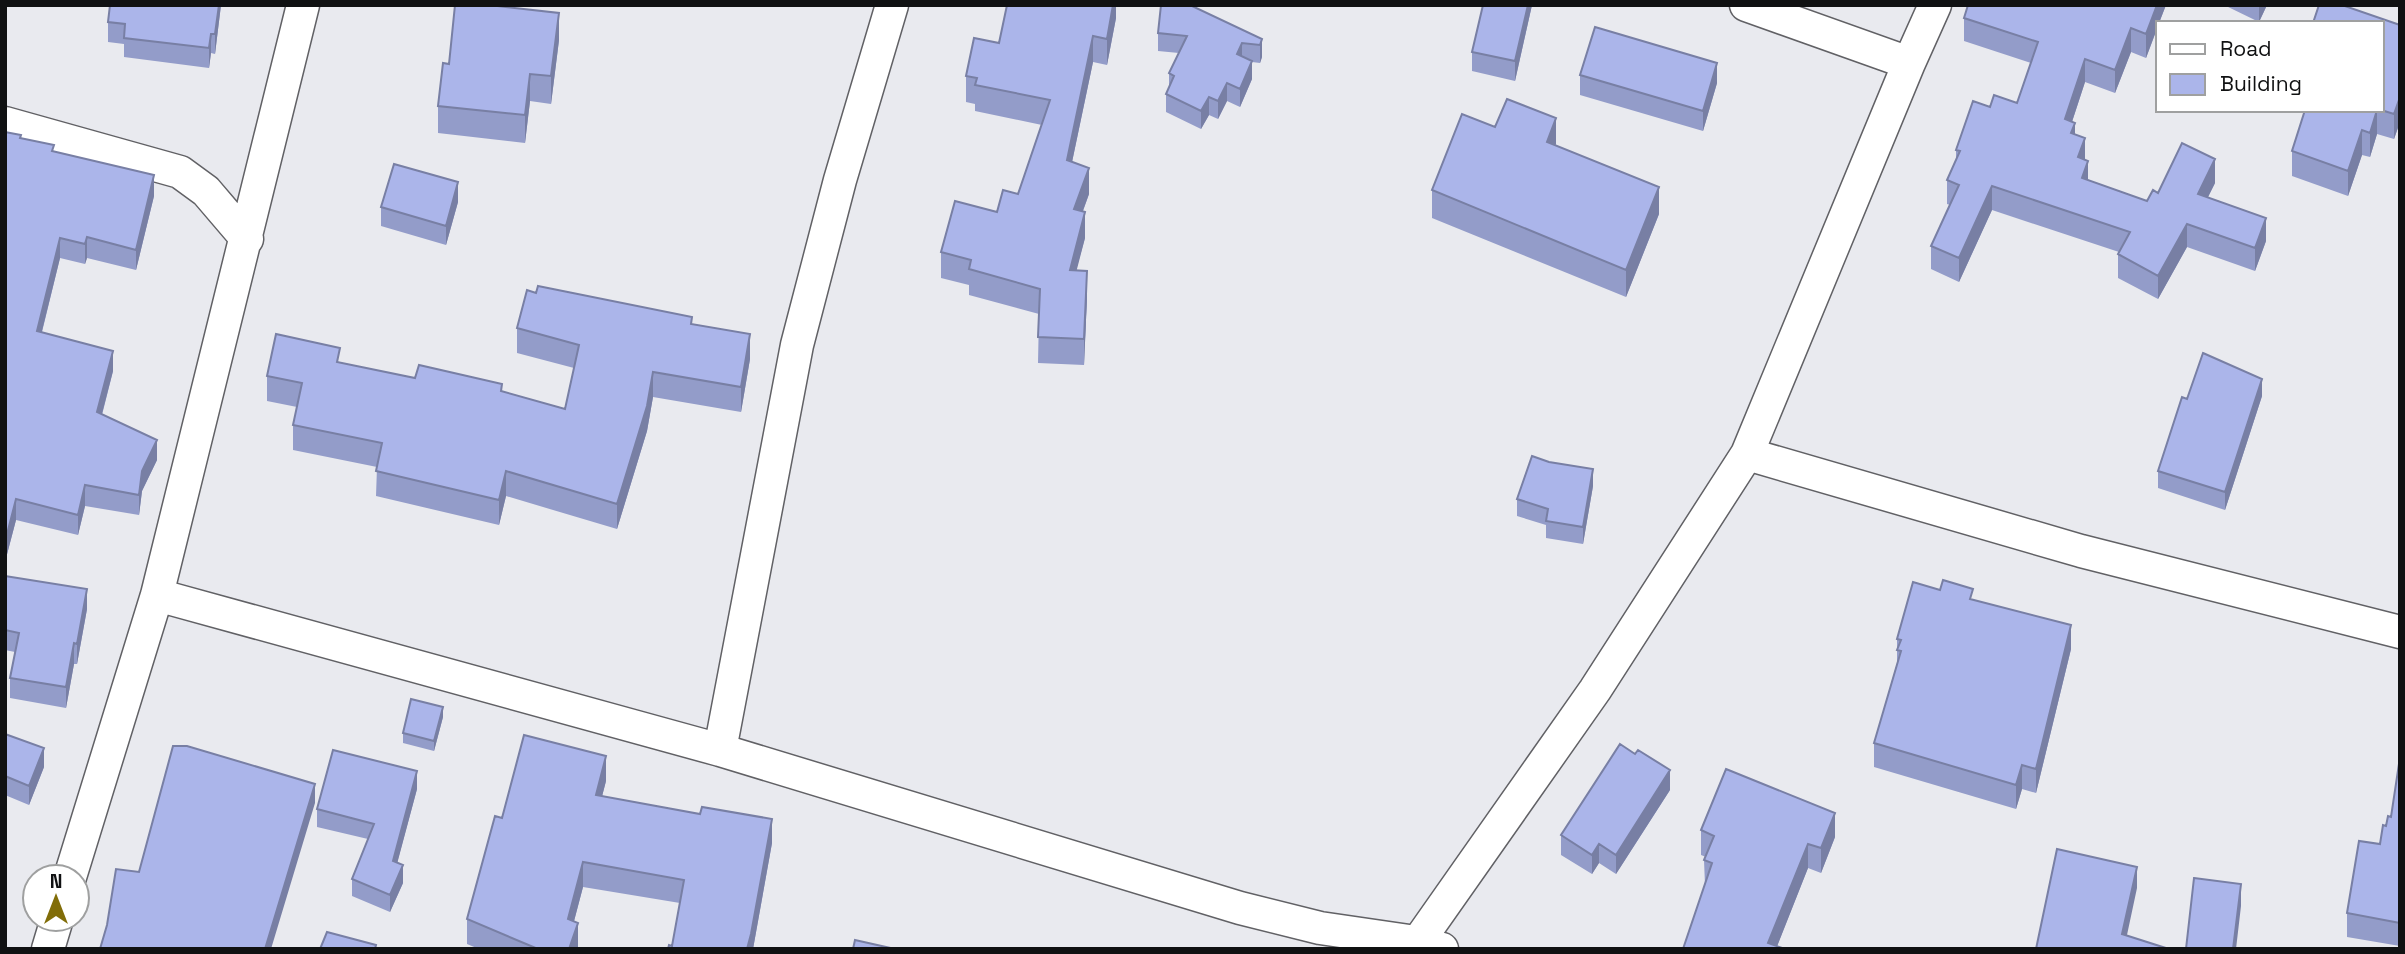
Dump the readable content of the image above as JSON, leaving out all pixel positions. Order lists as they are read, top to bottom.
{
  "legend": ["Road", "Building"],
  "north": "top"
}
